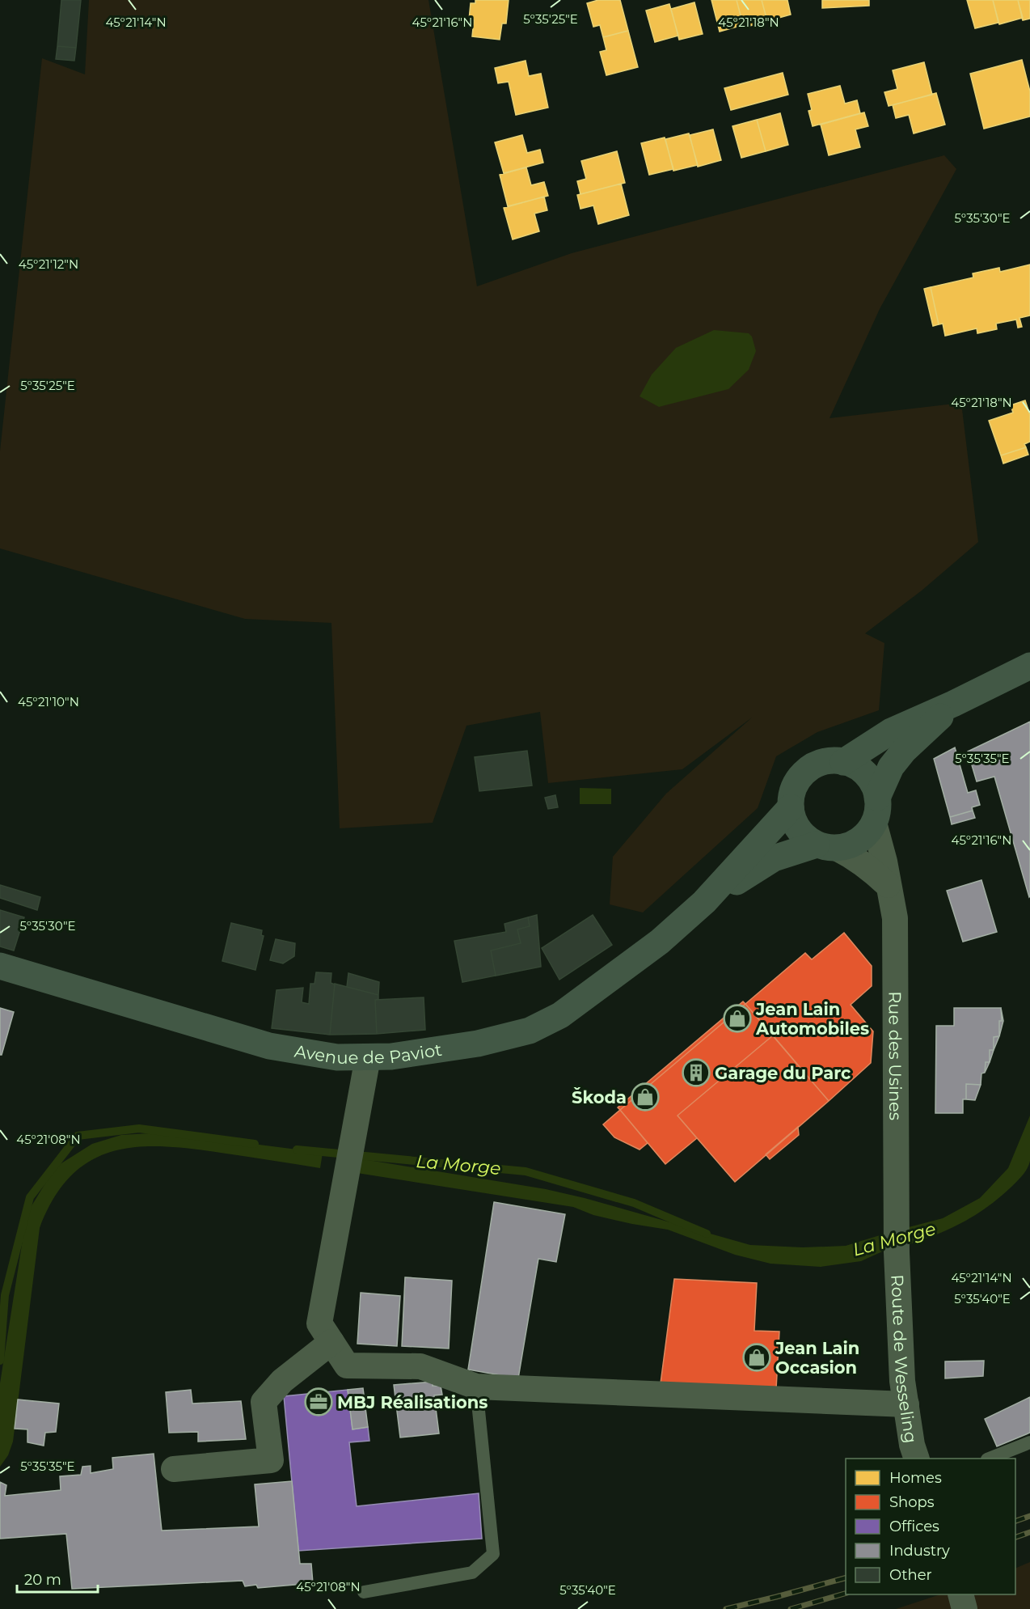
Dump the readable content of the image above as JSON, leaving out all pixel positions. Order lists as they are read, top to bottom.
{
  "streets": {
    "main road": ["Avenue de Paviot"],
    "street": ["Rue des Usines", "Route de Wesseling"]
  },
  "crossings": [
    ["Avenue de Paviot", "Rue des Usines"],
    ["Rue des Usines", "Route de Wesseling"]
  ],
  "water": ["La Morge"],
  "places": {
    "shop": ["Jean Lain Automobiles", "Škoda", "Jean Lain Occasion"],
    "building": ["Garage du Parc"],
    "office": ["MBJ Réalisations"]
  },
  "legend": [
    "Homes",
    "Shops",
    "Offices",
    "Industry",
    "Other"
  ],
  "scale_bar": "20 m",
  "coordinates": [
    "5°35'25\"E",
    "45°21'14\"N",
    "45°21'16\"N",
    "45°21'18\"N",
    "5°35'30\"E",
    "45°21'12\"N",
    "45°21'10\"N",
    "5°35'35\"E",
    "45°21'08\"N",
    "5°35'40\"E"
  ]
}
